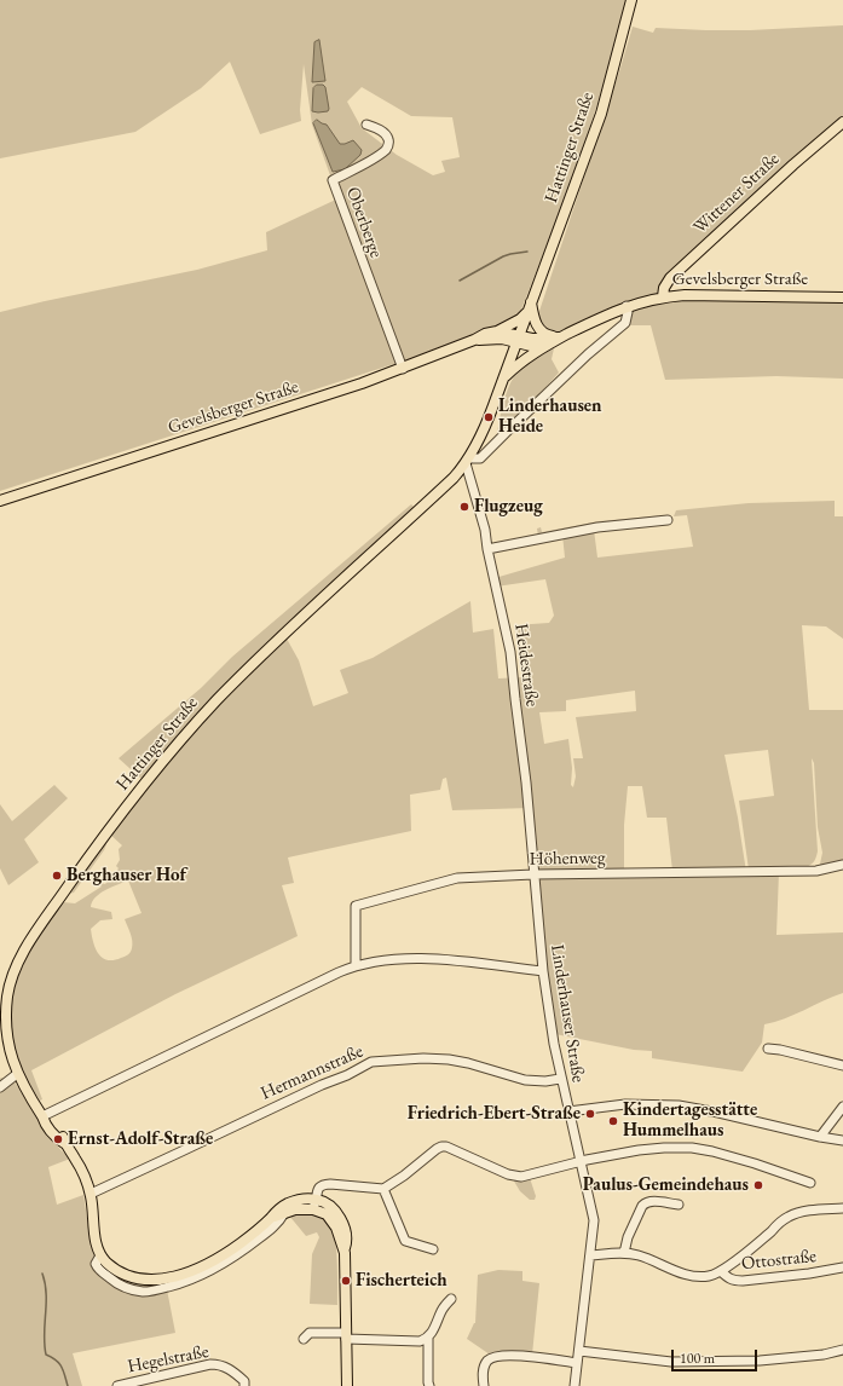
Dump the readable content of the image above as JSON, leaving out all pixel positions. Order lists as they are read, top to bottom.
{
  "streets": {
    "main road": ["Hattinger Straße", "Wittener Straße", "Gevelsberger Straße"],
    "street": [
      "Oberberge",
      "Heidestraße",
      "Höhenweg",
      "Linderhauser Straße",
      "Hermannstraße",
      "Ottostraße",
      "Hegelstraße"
    ]
  },
  "crossings": [
    ["Hattinger Straße", "Gevelsberger Straße"],
    ["Hattinger Straße", "Heidestraße"],
    ["Hattinger Straße", "Hermannstraße"],
    ["Wittener Straße", "Gevelsberger Straße"],
    ["Oberberge", "Gevelsberger Straße"],
    ["Heidestraße", "Höhenweg"],
    ["Heidestraße", "Linderhauser Straße"],
    ["Höhenweg", "Linderhauser Straße"],
    ["Linderhauser Straße", "Hermannstraße"]
  ],
  "places": [
    "Linderhausen Heide",
    "Flugzeug",
    "Berghauser Hof",
    "Friedrich-Ebert-Straße",
    "Kindertagesstätte Hummelhaus",
    "Ernst-Adolf-Straße",
    "Paulus-Gemeindehaus",
    "Fischerteich"
  ],
  "scale_bar": "100 m"
}
